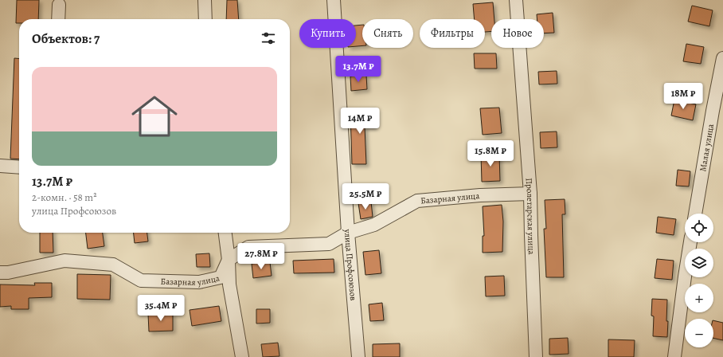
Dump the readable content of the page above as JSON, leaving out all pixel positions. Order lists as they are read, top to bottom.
{
  "streets": {
    "street": [
      "Малая улица",
      "Базарная улица",
      "Пролетарская улица",
      "улица Профсоюзов"
    ]
  },
  "crossings": [
    ["Базарная улица", "Пролетарская улица"],
    ["Базарная улица", "улица Профсоюзов"]
  ],
  "page": {
    "chip": [
      "Купить",
      "Снять",
      "Фильтры",
      "Новое"
    ],
    "heading": "Объектов: 7",
    "price": [
      "13.7M ₽",
      "18M ₽",
      "14M ₽",
      "15.8M ₽",
      "25.5M ₽",
      "27.8M ₽",
      "35.4M ₽"
    ],
    "list": [
      {
        "name": "13.7M ₽",
        "note": "2-комн. · 58 m² · улица Профсоюзов"
      }
    ],
    "map_buttons": ["+", "−"]
  }
}
